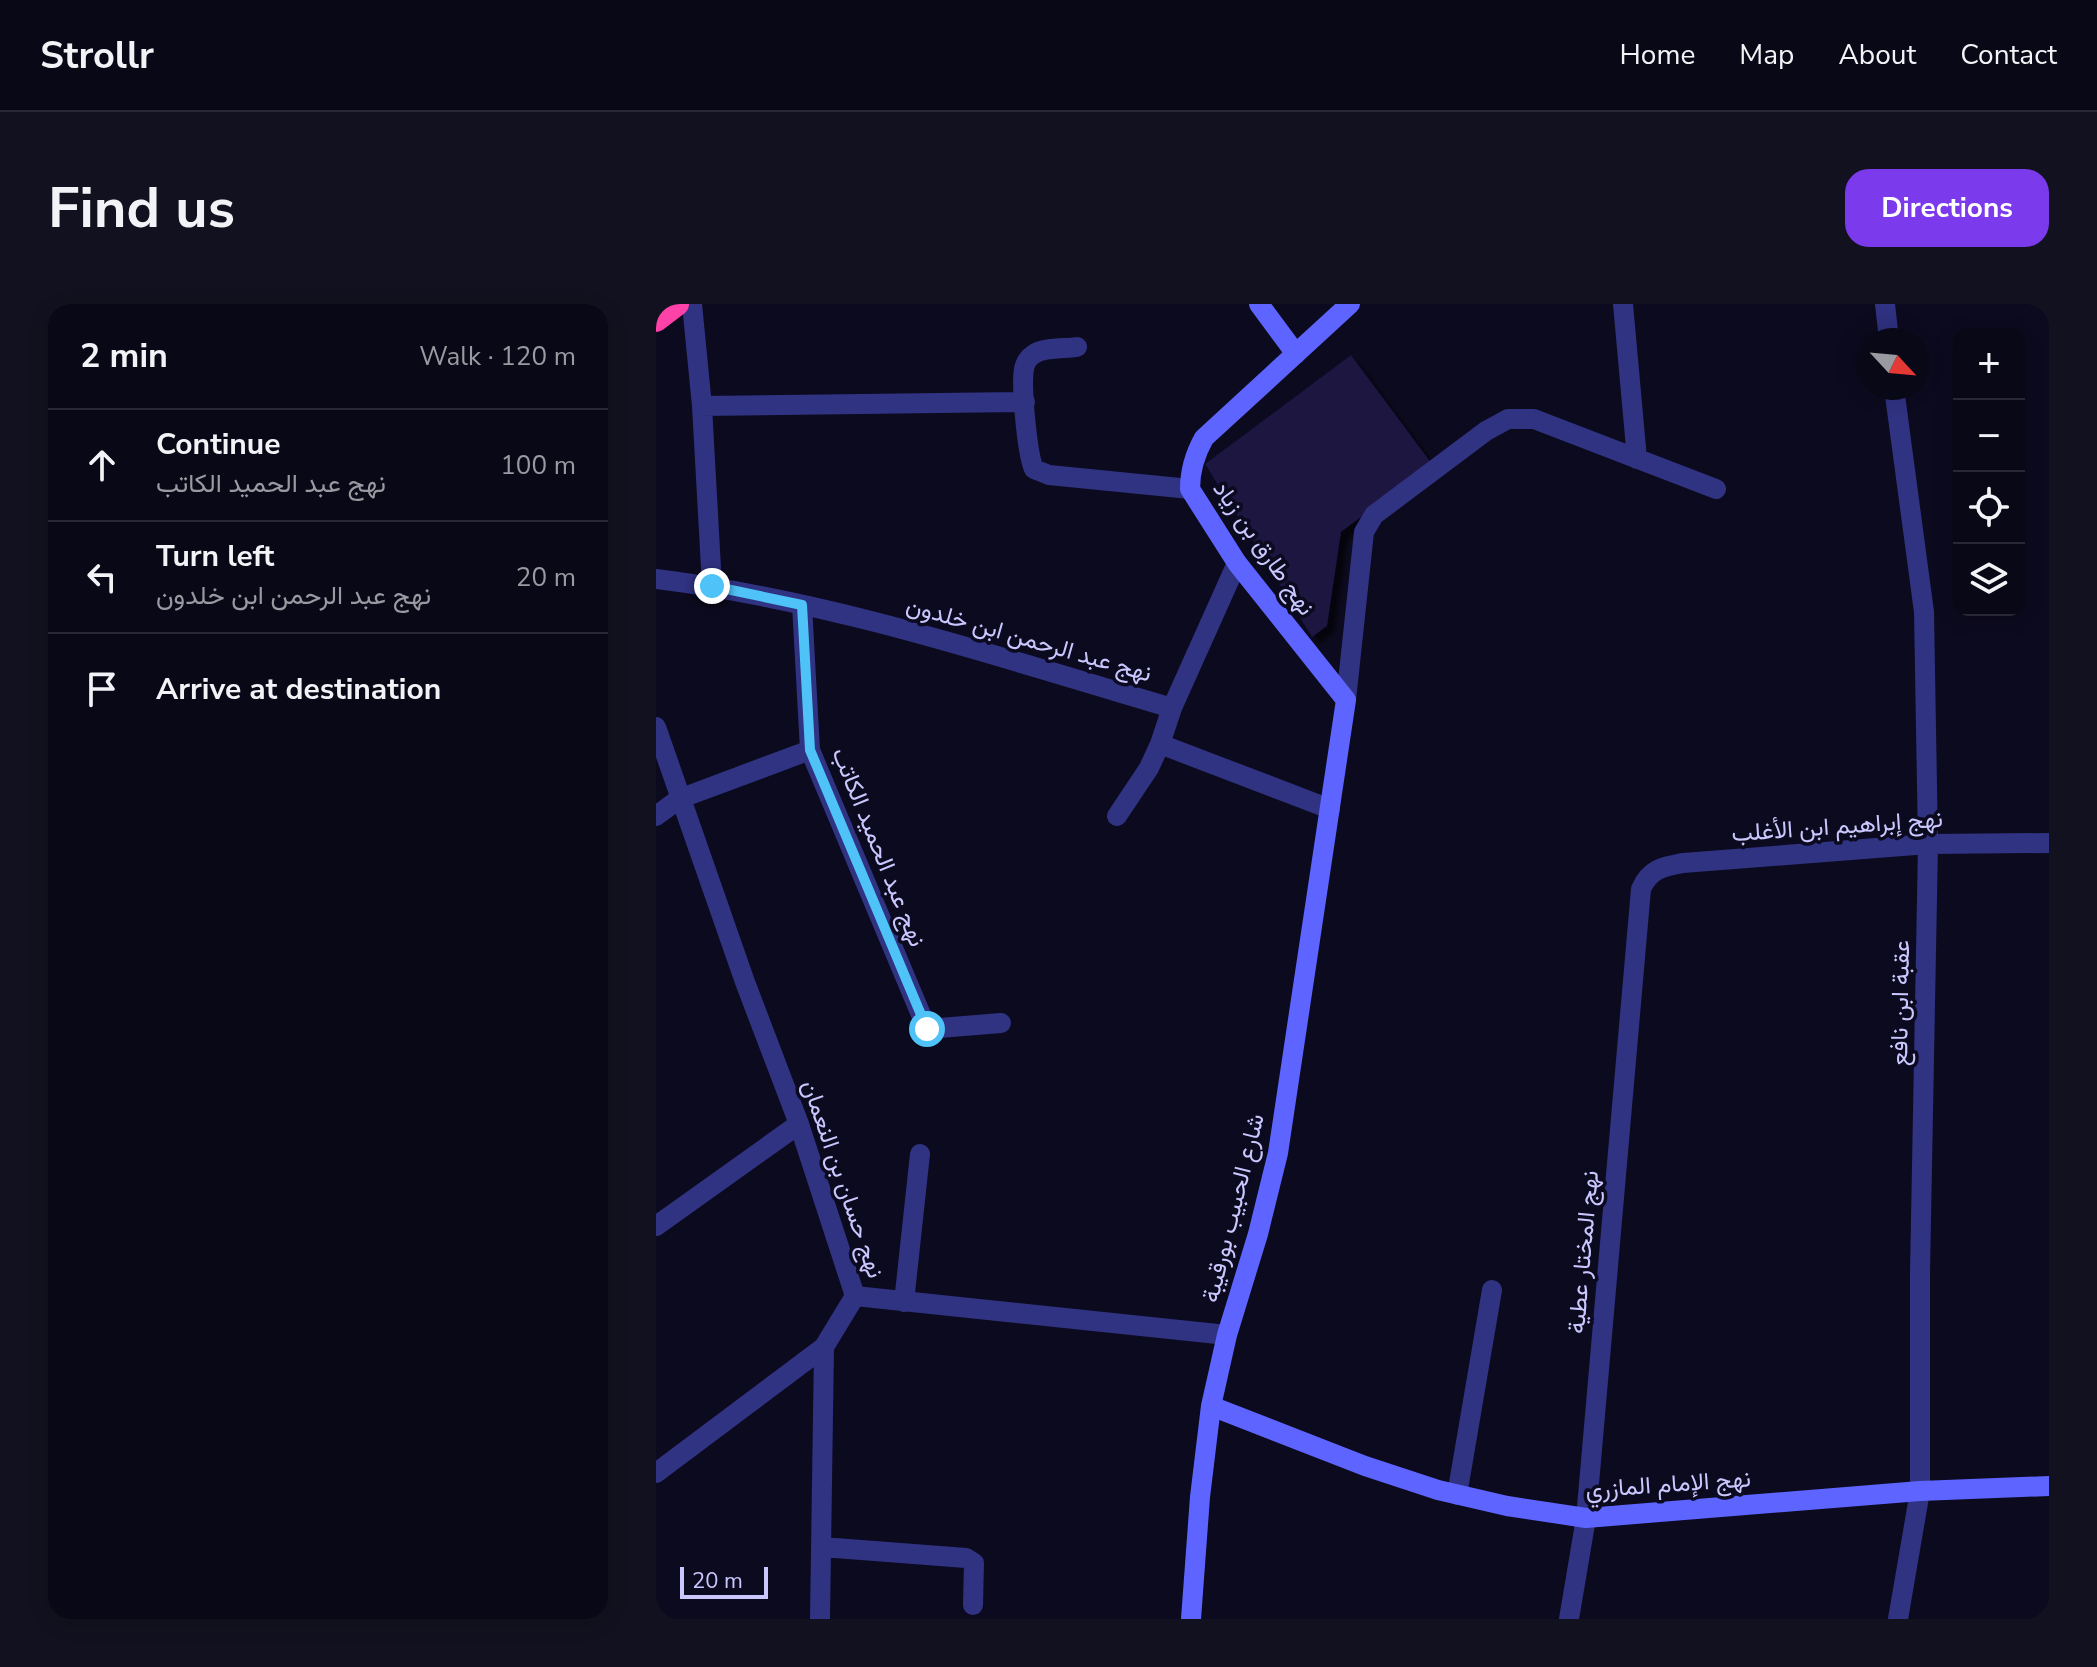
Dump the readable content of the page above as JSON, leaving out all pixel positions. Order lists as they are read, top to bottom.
{
  "streets": {
    "street": [
      "نهج طارق بن زياد",
      "نهج عبد الرحمن ابن خلدون",
      "نهج إبراهيم ابن الأغلب",
      "نهج عبد الحميد الكاتب",
      "عقبة ابن نافع",
      "نهج حسان بن النعمان",
      "شارع الحبيب بورقيبة",
      "نهج المختار عطية",
      "نهج الإمام المازري"
    ]
  },
  "crossings": [
    ["نهج طارق بن زياد", "شارع الحبيب بورقيبة"],
    ["نهج عبد الرحمن ابن خلدون", "نهج عبد الحميد الكاتب"],
    ["نهج إبراهيم ابن الأغلب", "عقبة ابن نافع"],
    ["نهج إبراهيم ابن الأغلب", "نهج المختار عطية"],
    ["عقبة ابن نافع", "نهج الإمام المازري"],
    ["نهج حسان بن النعمان", "شارع الحبيب بورقيبة"],
    ["شارع الحبيب بورقيبة", "نهج الإمام المازري"],
    ["نهج المختار عطية", "نهج الإمام المازري"]
  ],
  "scale_bar": "20 m",
  "north": "bottom right",
  "page": {
    "header": "Strollr",
    "nav": [
      "Home",
      "Map",
      "About",
      "Contact"
    ],
    "buttons": "Directions",
    "title": "Find us",
    "heading": ["2 min", "Walk · 120 m"],
    "map_buttons": ["+", "−"],
    "list": [
      ["Continue", "نهج عبد الحميد الكاتب", "100 m"],
      ["Turn left", "نهج عبد الرحمن ابن خلدون", "20 m"],
      "Arrive at destination"
    ],
    "scale": "20 m"
  }
}
